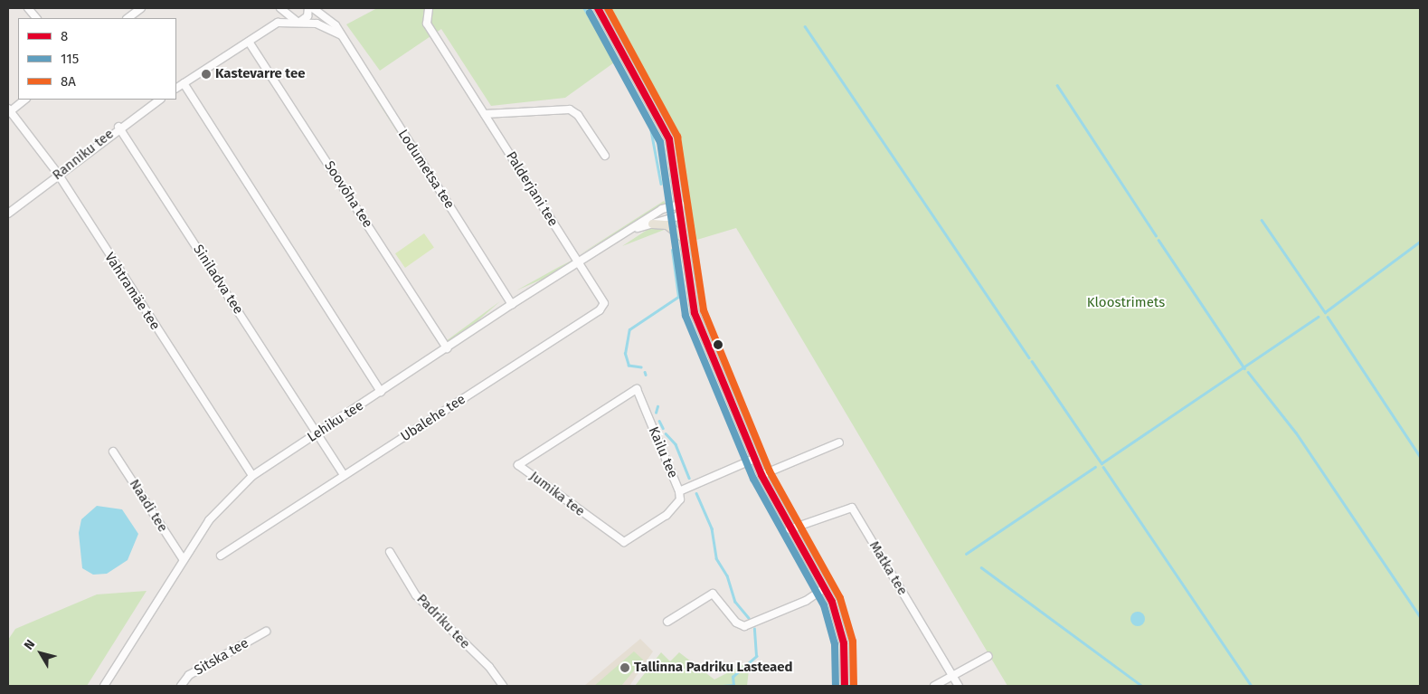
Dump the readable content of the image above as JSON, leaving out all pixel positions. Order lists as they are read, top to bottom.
{
  "streets": {
    "street": [
      "Ranniku tee",
      "Lodumetsa tee",
      "Palderjani tee",
      "Soovõha tee",
      "Siniladva tee",
      "Vahtramäe tee",
      "Ubalehe tee",
      "Lehiku tee",
      "Kailu tee",
      "Jumika tee",
      "Naadi tee",
      "Matka tee",
      "Padriku tee",
      "Sitska tee"
    ]
  },
  "crossings": [
    ["Ranniku tee", "Siniladva tee"],
    ["Ranniku tee", "Vahtramäe tee"],
    ["Lodumetsa tee", "Lehiku tee"],
    ["Palderjani tee", "Ubalehe tee"],
    ["Palderjani tee", "Lehiku tee"],
    ["Soovõha tee", "Lehiku tee"],
    ["Siniladva tee", "Lehiku tee"],
    ["Vahtramäe tee", "Lehiku tee"],
    ["Ubalehe tee", "Lehiku tee"],
    ["Lehiku tee", "Naadi tee"],
    ["Kailu tee", "Jumika tee"]
  ],
  "parks": ["Kloostrimets"],
  "places": ["Kastevarre tee", "Tallinna Padriku Lasteaed"],
  "lines": ["transit line 8", "transit line 8A", "transit line 115"],
  "legend": ["8", "115", "8A"],
  "north": "top left"
}
